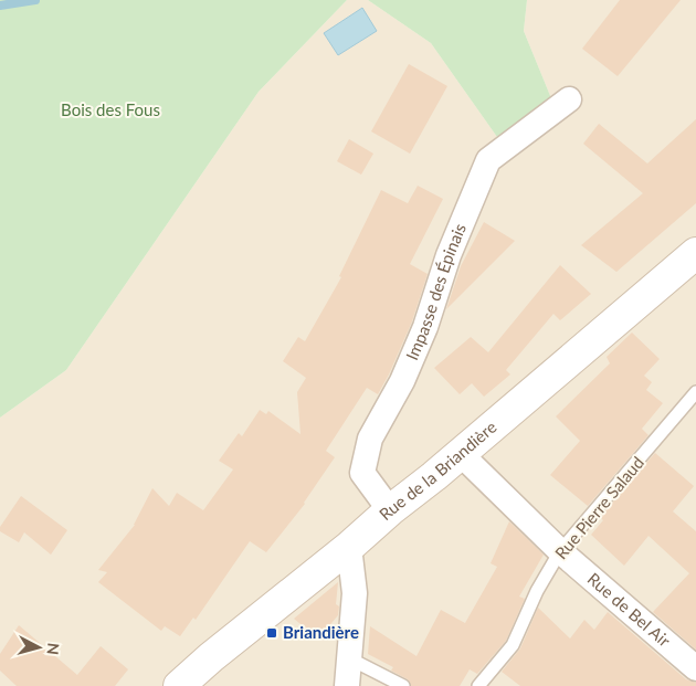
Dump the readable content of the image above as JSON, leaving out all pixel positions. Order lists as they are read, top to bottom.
{
  "streets": {
    "street": ["Impasse des Épinais", "Rue de la Briandière", "Rue de Bel Air"],
    "lane": ["Rue Pierre Salaud"]
  },
  "crossings": [
    ["Impasse des Épinais", "Rue de la Briandière"],
    ["Rue de la Briandière", "Rue de Bel Air"],
    ["Rue Pierre Salaud", "Rue de Bel Air"]
  ],
  "parks": ["Bois des Fous"],
  "places": {
    "transit": ["Briandière"]
  },
  "north": "right"
}
